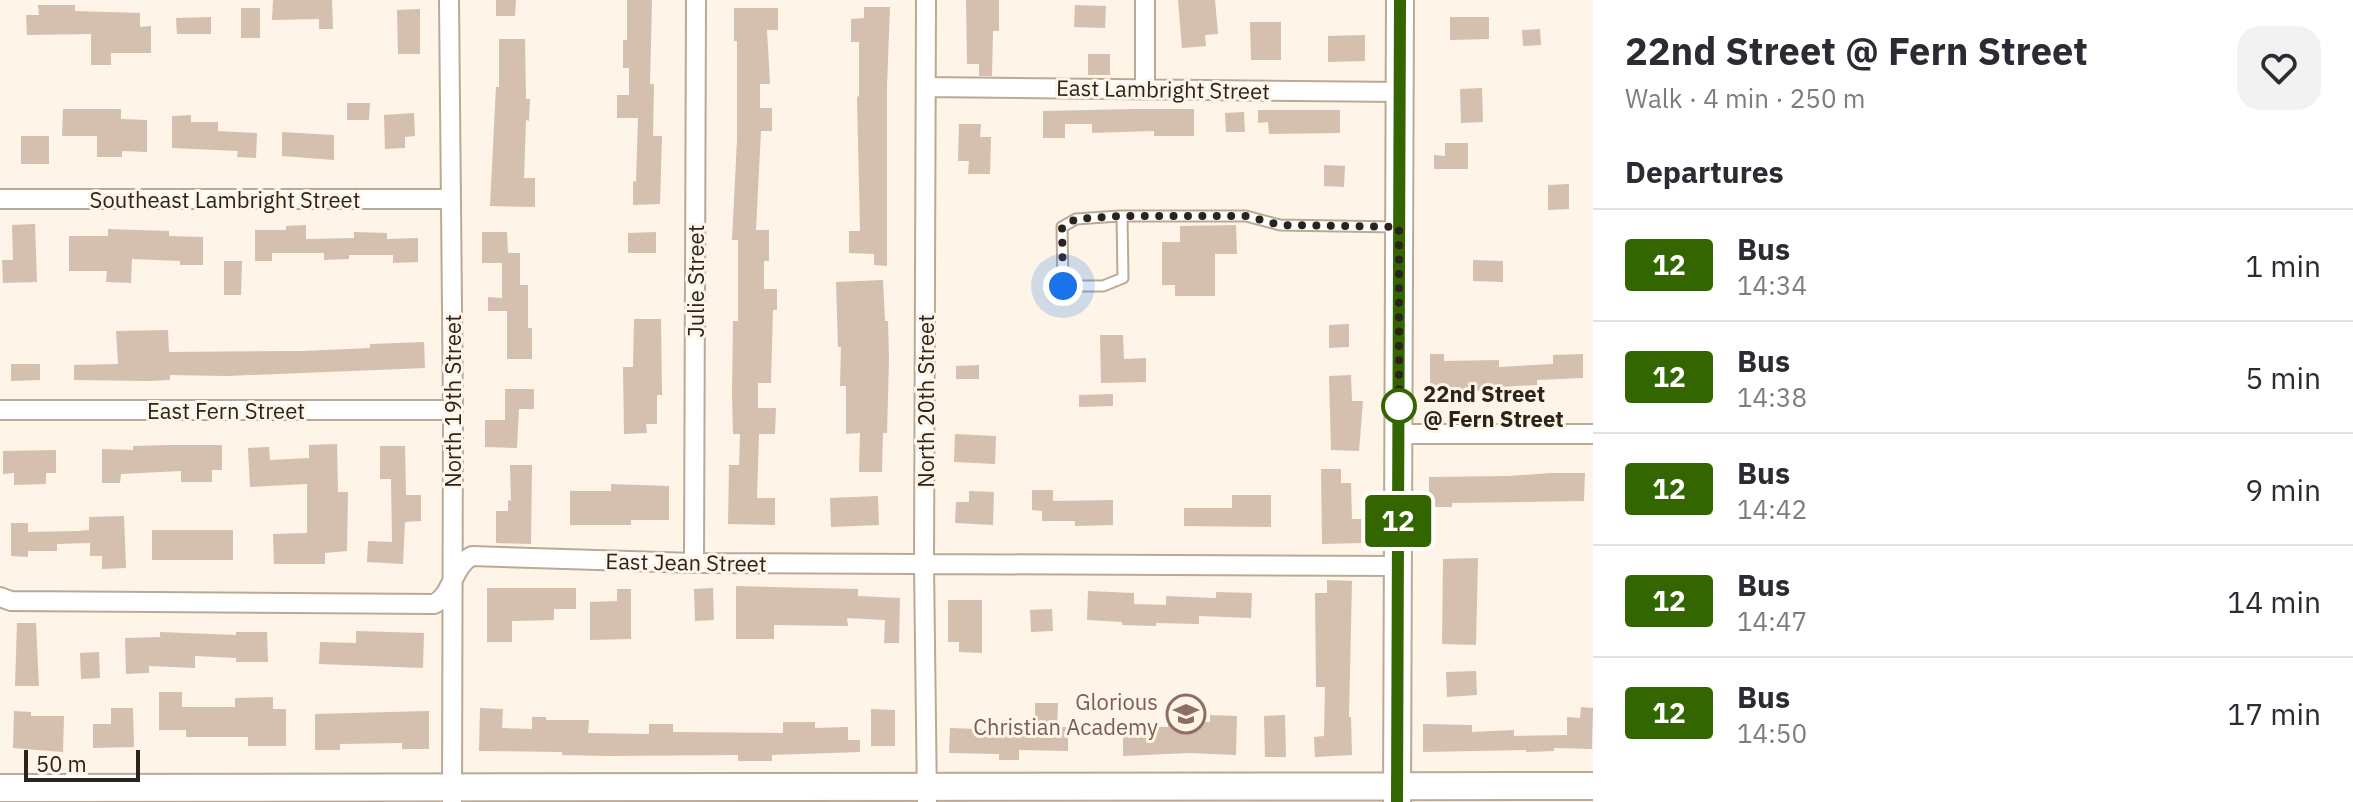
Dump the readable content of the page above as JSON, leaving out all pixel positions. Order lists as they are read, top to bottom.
{
  "streets": {
    "street": [
      "East Lambright Street",
      "Southeast Lambright Street",
      "Julie Street",
      "North 19th Street",
      "North 20th Street",
      "East Fern Street",
      "East Jean Street"
    ]
  },
  "crossings": [
    ["East Lambright Street", "North 20th Street"],
    ["Southeast Lambright Street", "North 19th Street"],
    ["Julie Street", "East Jean Street"],
    ["North 19th Street", "East Fern Street"],
    ["North 19th Street", "East Jean Street"],
    ["North 20th Street", "East Jean Street"]
  ],
  "places": {
    "other": ["22nd Street @ Fern Street"],
    "school or university": ["Glorious Christian Academy"]
  },
  "lines": ["bus line 12"],
  "scale_bar": "50 m",
  "page": {
    "on_map": "12",
    "heading": [
      ["22nd Street @ Fern Street", "Walk · 4 min · 250 m"],
      "Departures"
    ],
    "list": [
      {
        "mark": "12",
        "name": "Bus",
        "note": "14:34",
        "value": "1 min"
      },
      {
        "mark": "12",
        "name": "Bus",
        "note": "14:38",
        "value": "5 min"
      },
      {
        "mark": "12",
        "name": "Bus",
        "note": "14:42",
        "value": "9 min"
      },
      {
        "mark": "12",
        "name": "Bus",
        "note": "14:47",
        "value": "14 min"
      },
      {
        "mark": "12",
        "name": "Bus",
        "note": "14:50",
        "value": "17 min"
      }
    ],
    "scale": "50 m"
  }
}
